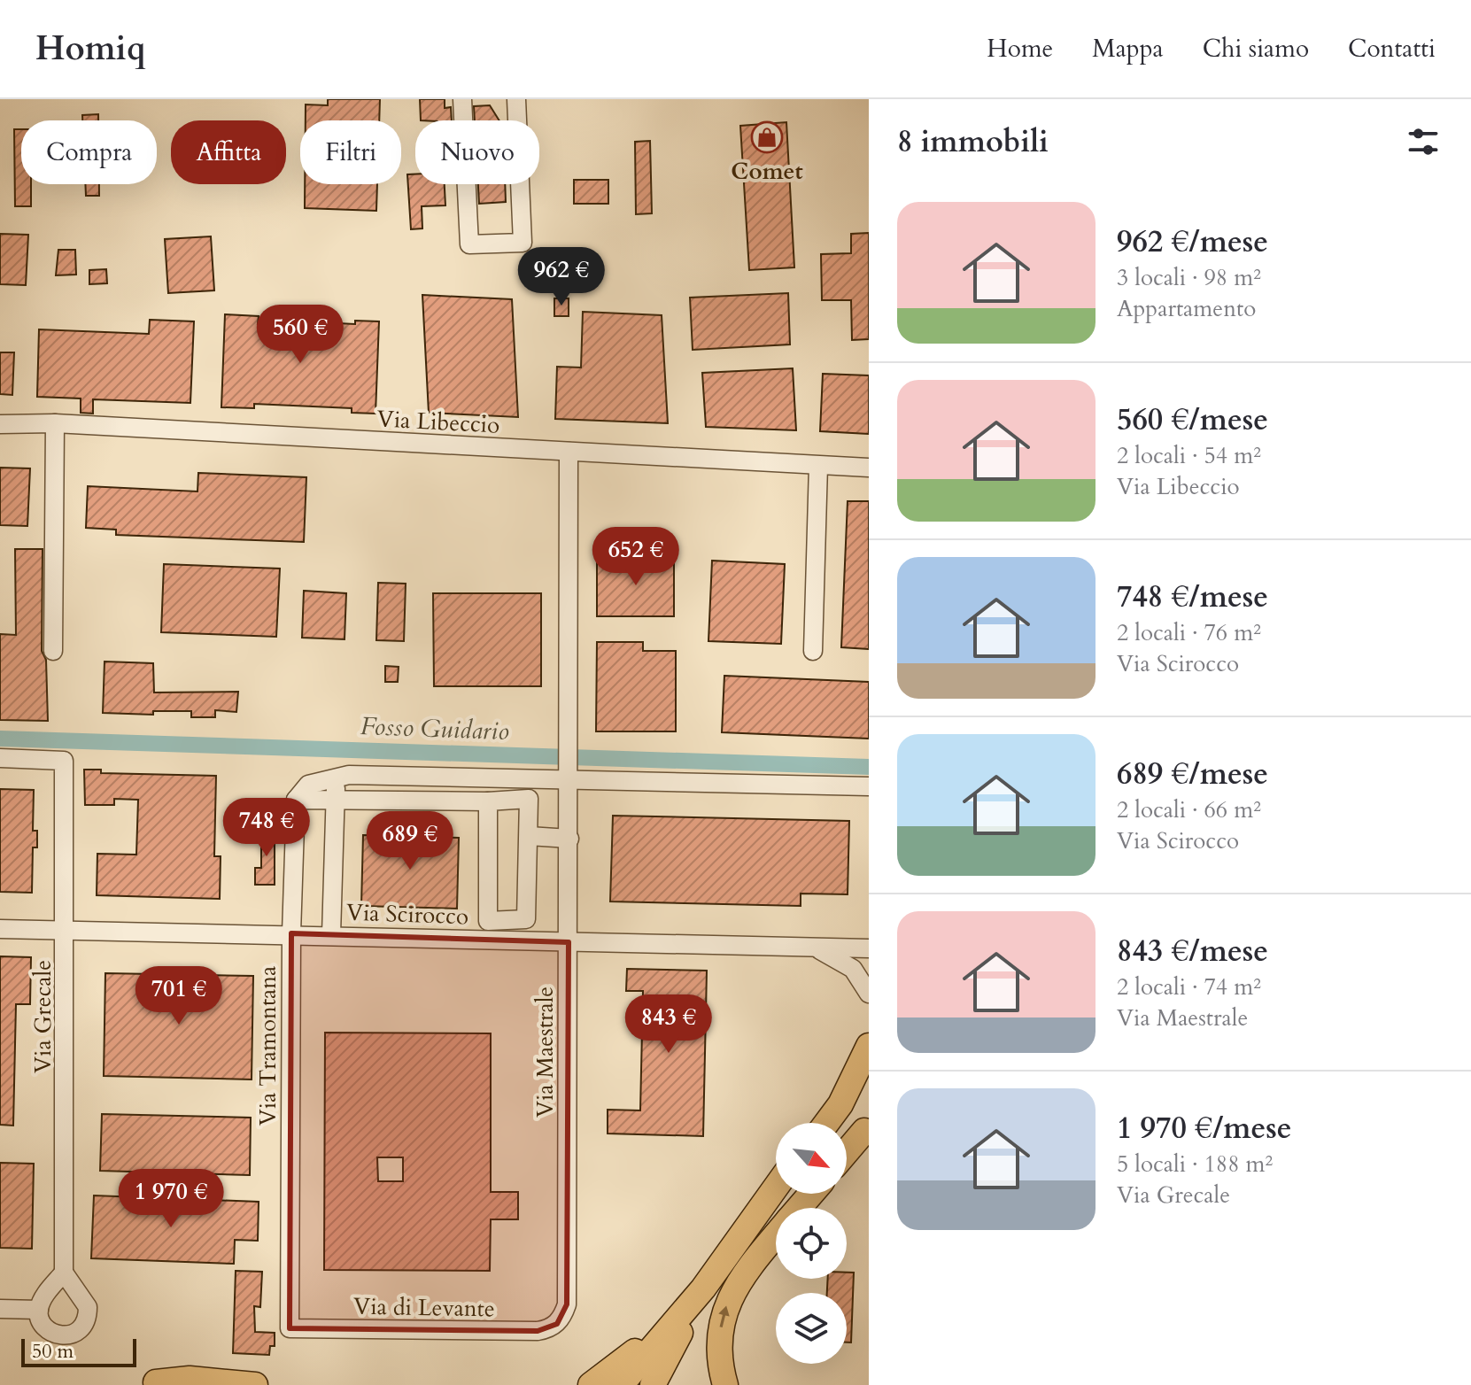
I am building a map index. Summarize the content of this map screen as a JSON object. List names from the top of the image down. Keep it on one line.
{"streets":{"street":["Via Libeccio","Via Scirocco","Via Grecale","Via Tramontana","Via Maestrale","Via di Levante"]},"crossings":[["Via Libeccio","Via Maestrale"],["Via Scirocco","Via Grecale"],["Via Scirocco","Via Tramontana"],["Via Scirocco","Via Maestrale"],["Via Tramontana","Via di Levante"],["Via Maestrale","Via di Levante"]],"water":["Fosso Guidario"],"places":{"shop":["Comet"]},"scale_bar":"50 m","north":"bottom right","page":{"header":"Homiq","nav":["Home","Mappa","Chi siamo","Contatti"],"heading":"8 immobili","chip":["Compra","Affitta","Filtri","Nuovo"],"list":[{"name":"962 €/mese","note":"3 locali · 98 m² · Appartamento"},{"name":"560 €/mese","note":"2 locali · 54 m² · Via Libeccio"},{"name":"748 €/mese","note":"2 locali · 76 m² · Via Scirocco"},{"name":"689 €/mese","note":"2 locali · 66 m² · Via Scirocco"},{"name":"843 €/mese","note":"2 locali · 74 m² · Via Maestrale"},{"name":"1 970 €/mese","note":"5 locali · 188 m² · Via Grecale"}],"price":["962 €","560 €","652 €","748 €","689 €","701 €","843 €","1 970 €"],"scale":"50 m"}}
